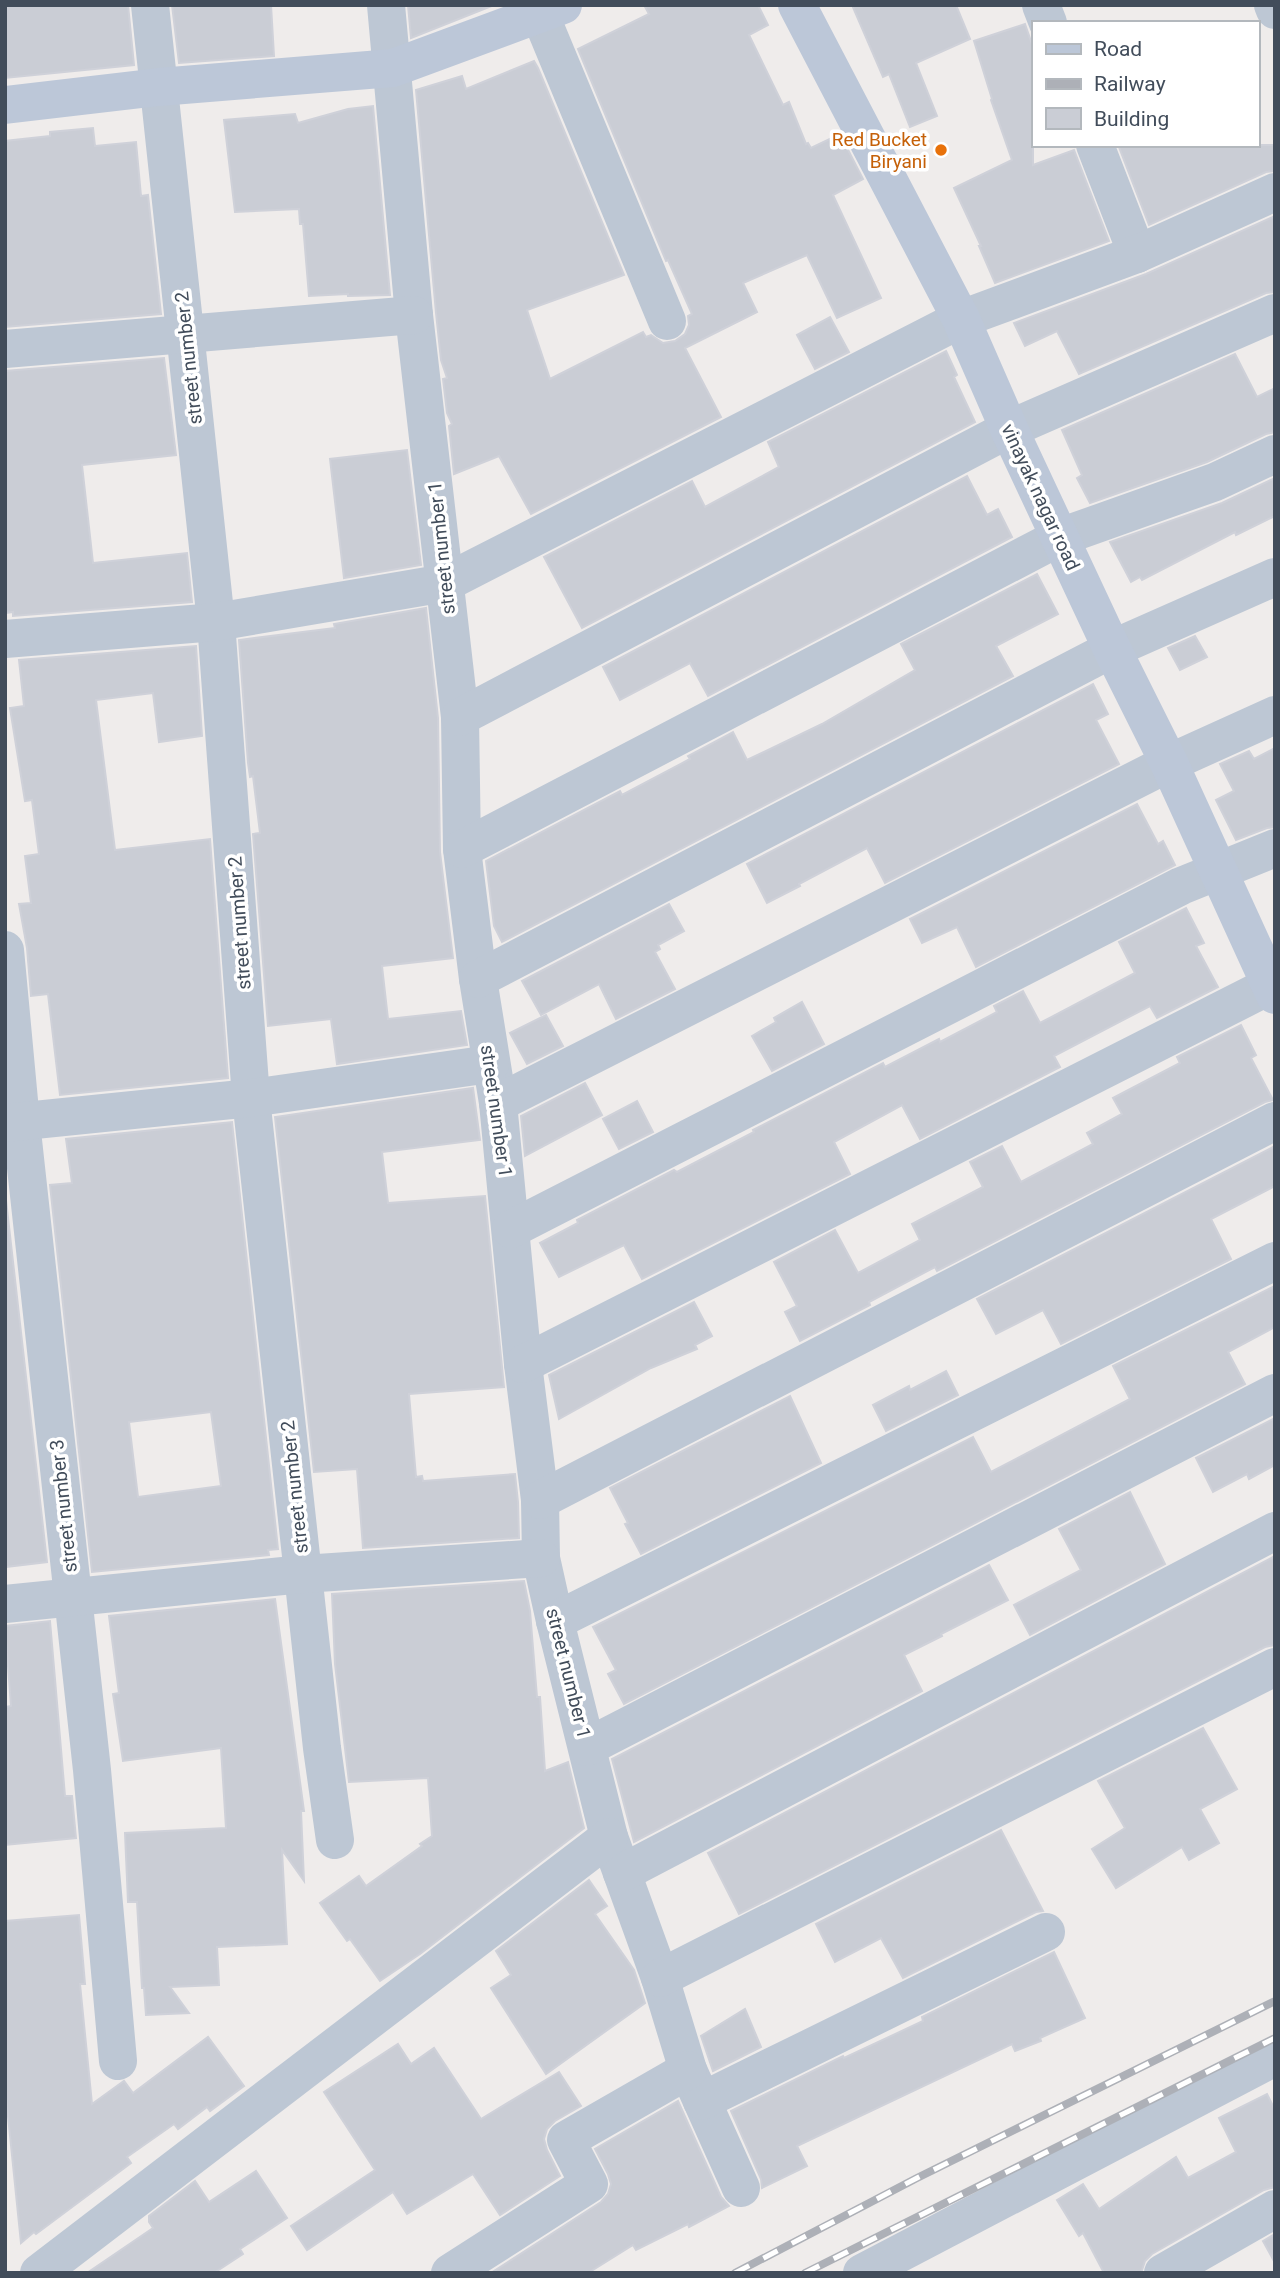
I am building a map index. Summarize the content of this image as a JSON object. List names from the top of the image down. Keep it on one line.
{"streets":{"street":["street number 2","vinayak nagar road","street number 1","street number 3"]},"places":["Red Bucket Biryani"],"legend":["Road","Railway","Building"]}
